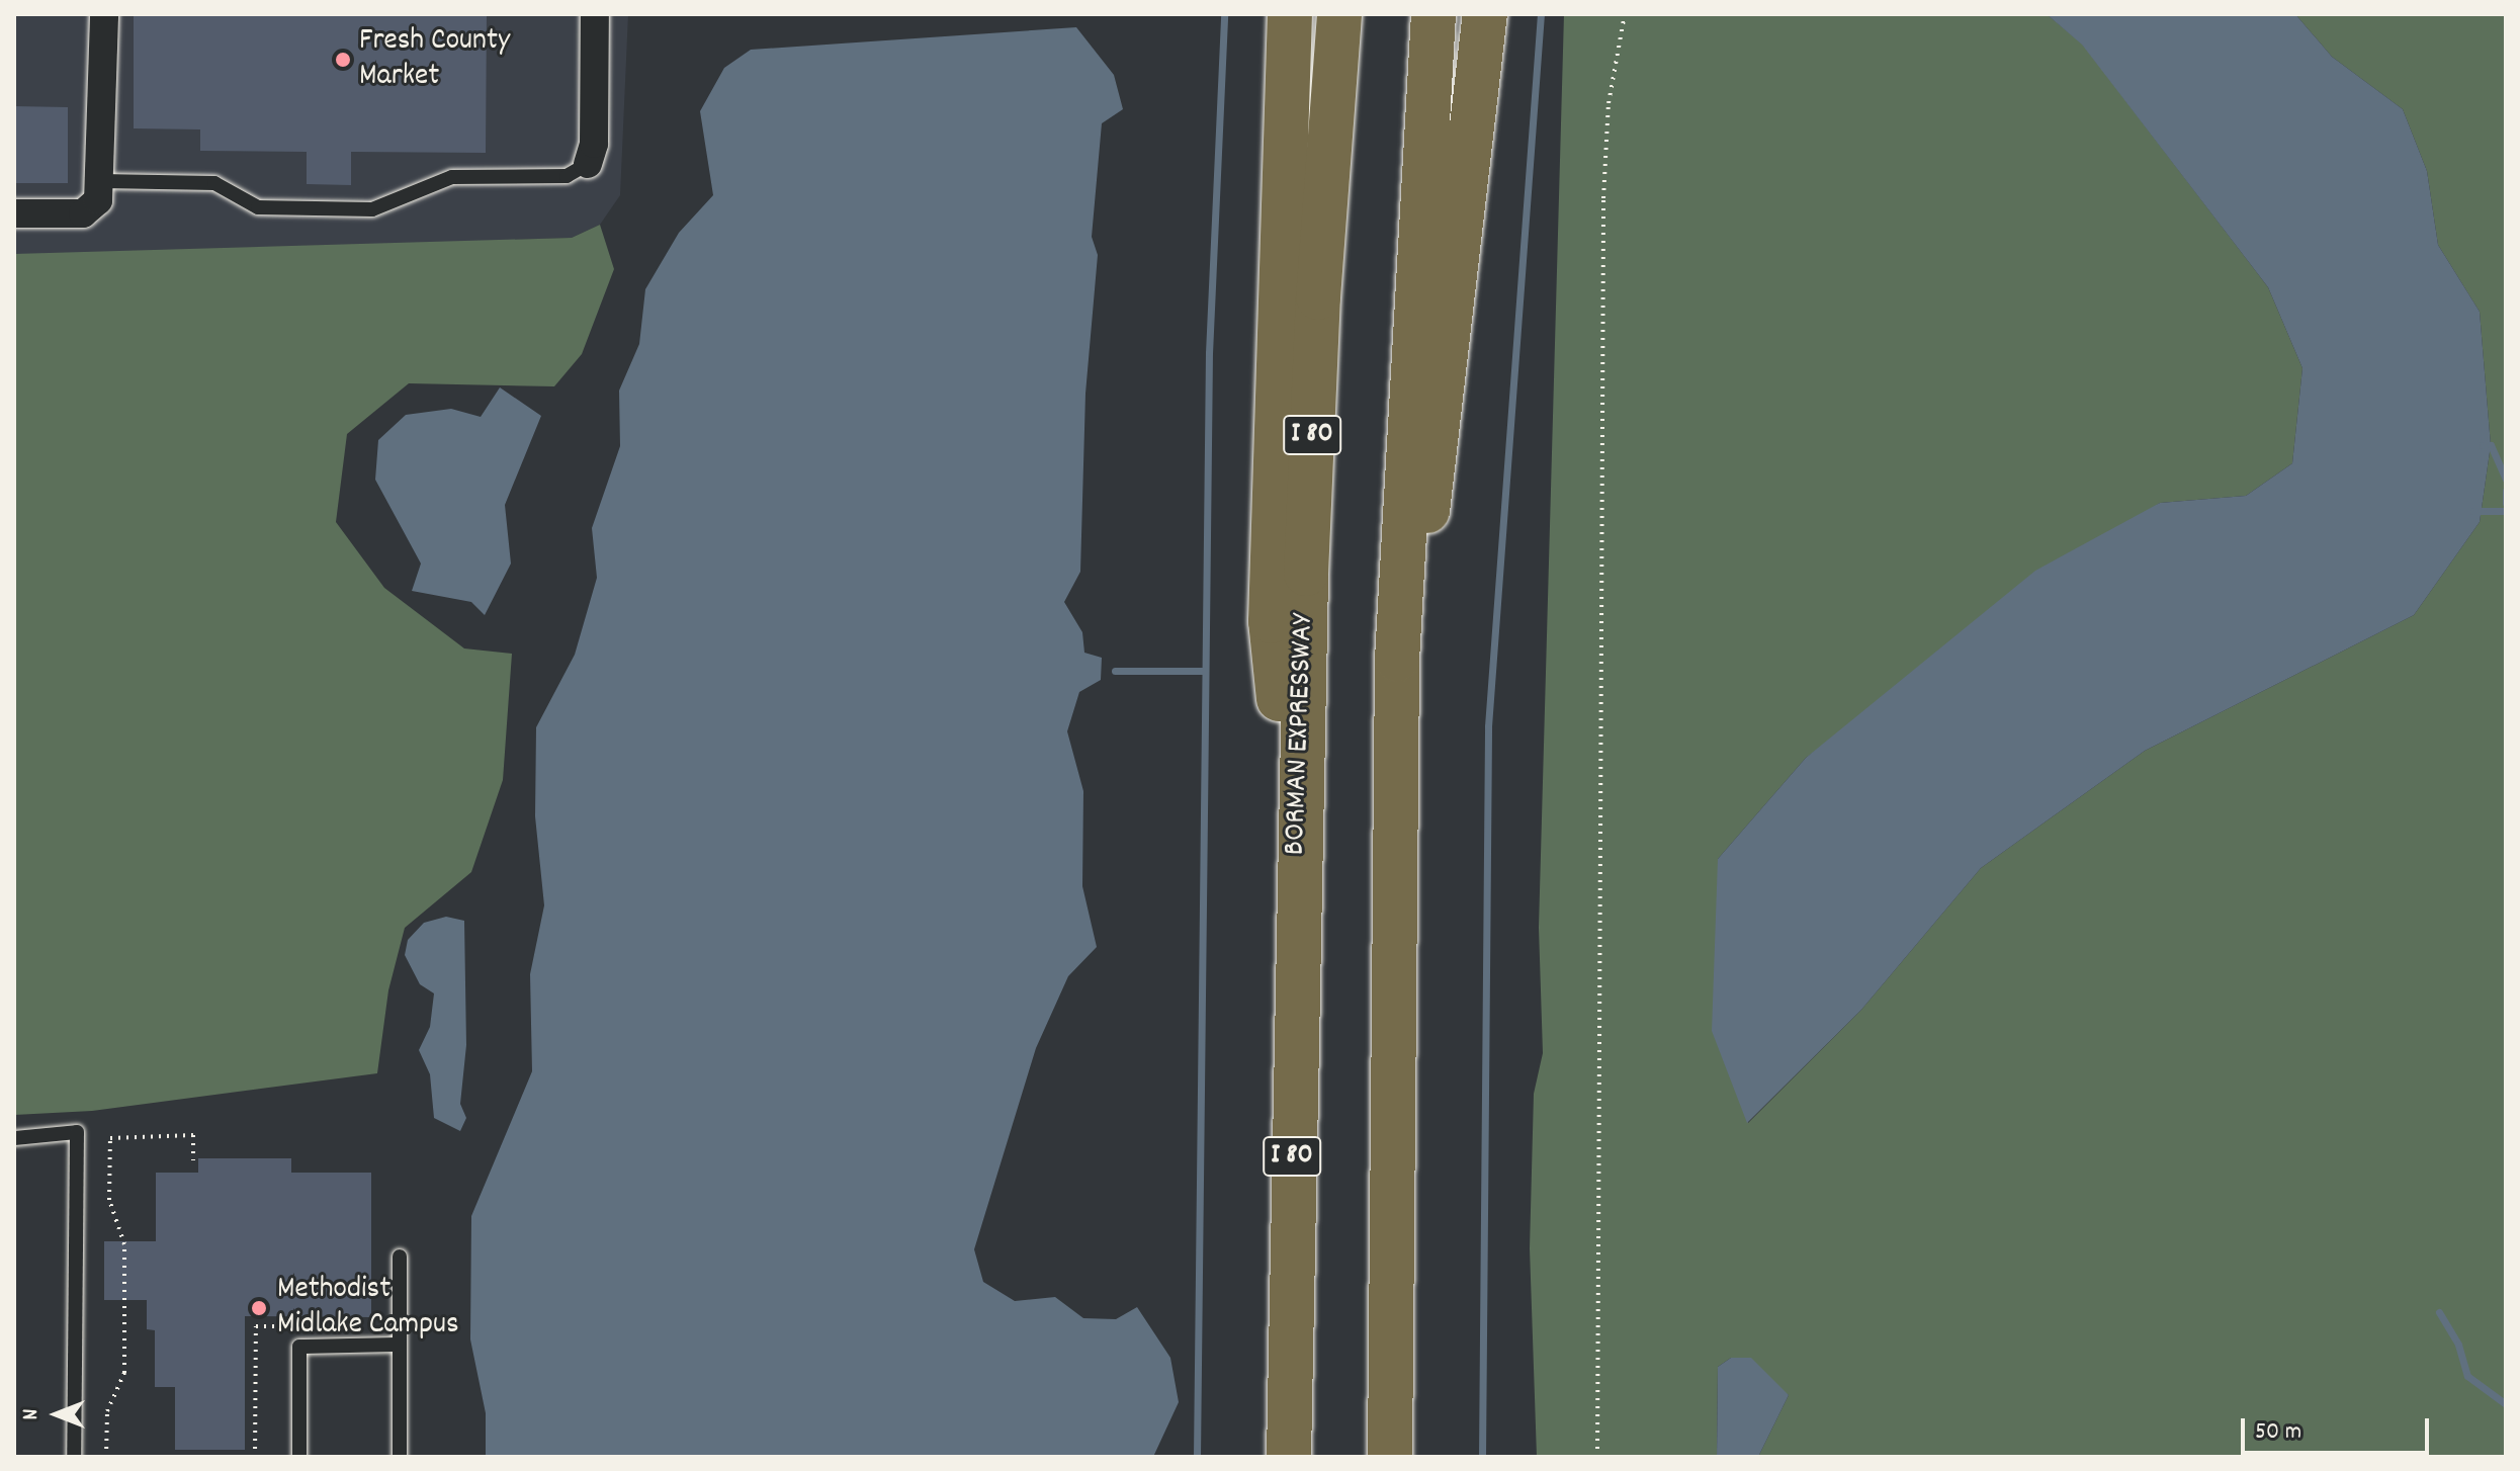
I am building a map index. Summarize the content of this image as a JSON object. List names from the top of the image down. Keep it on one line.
{"streets":{"highway":["I 80","BORMAN EXPRESSWAY"]},"places":["Fresh County Market","Methodist Midlake Campus"],"scale_bar":"50 m","north":"left"}
